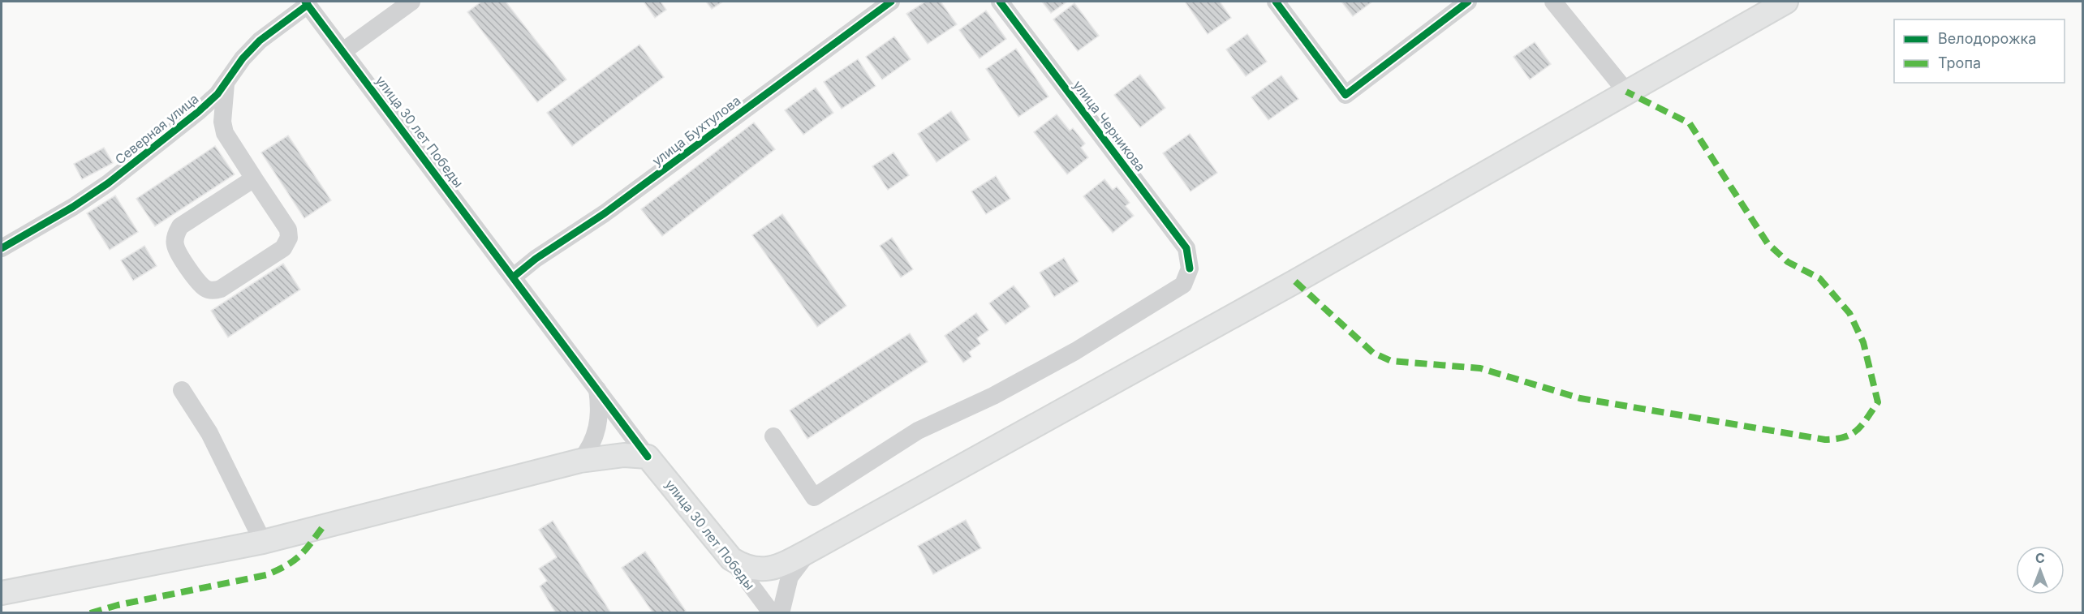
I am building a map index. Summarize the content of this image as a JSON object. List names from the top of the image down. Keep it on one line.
{"streets":{"main road":["улица 30 лет Победы"],"street":["улица Черникова","Северная улица","улица Бухтулова"]},"crossings":[["Северная улица","улица 30 лет Победы"],["улица Бухтулова","улица 30 лет Победы"]],"legend":["Велодорожка","Тропа"],"north":"top"}
